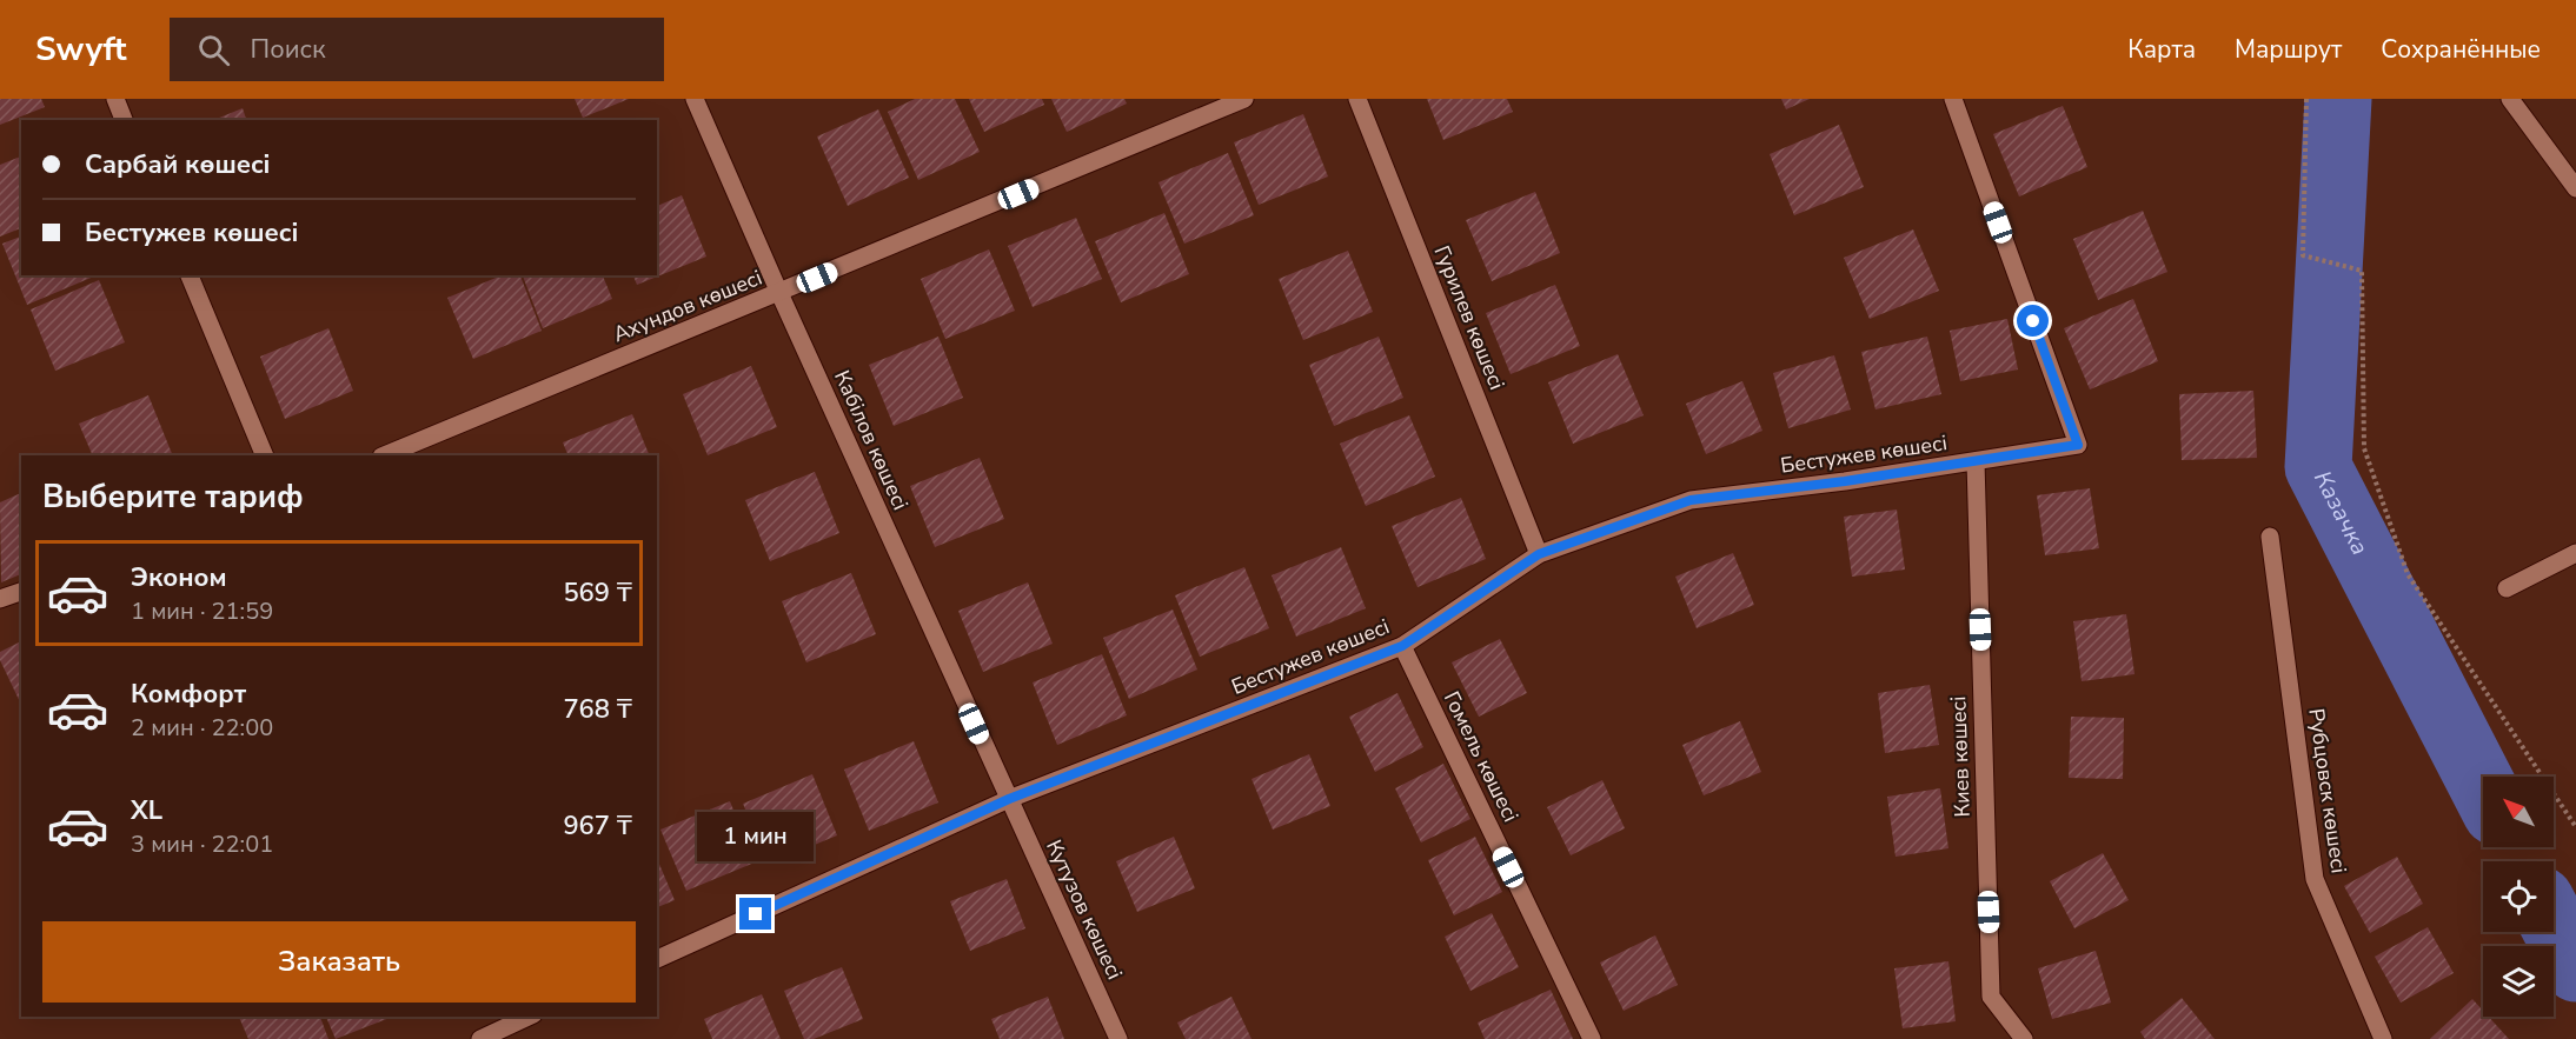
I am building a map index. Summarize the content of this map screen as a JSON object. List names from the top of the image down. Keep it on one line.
{"streets":{"street":["Ахундов көшесі","Гурилев көшесі","Кабілов көшесі","Бестужев көшесі","Гомель көшесі","Киев көшесі","Рубцовск көшесі","Кутузов көшесі"]},"crossings":[["Ахундов көшесі","Кабілов көшесі"],["Гурилев көшесі","Бестужев көшесі"],["Кабілов көшесі","Бестужев көшесі"],["Кабілов көшесі","Кутузов көшесі"],["Бестужев көшесі","Гомель көшесі"],["Бестужев көшесі","Киев көшесі"],["Бестужев көшесі","Кутузов көшесі"]],"water":["Казачка"],"north":"top left","page":{"header":"Swyft","search":"Поиск","nav":["Карта","Маршрут","Сохранённые"],"banner":["Сарбай көшесі","Бестужев көшесі"],"heading":"Выберите тариф","list":[{"name":"Эконом","note":"1 мин · 21:59","value":"569 ₸"},{"name":"Комфорт","note":"2 мин · 22:00","value":"768 ₸"},{"name":"XL","note":"3 мин · 22:01","value":"967 ₸"}],"bubble":"1 мин","buttons":"Заказать"}}
